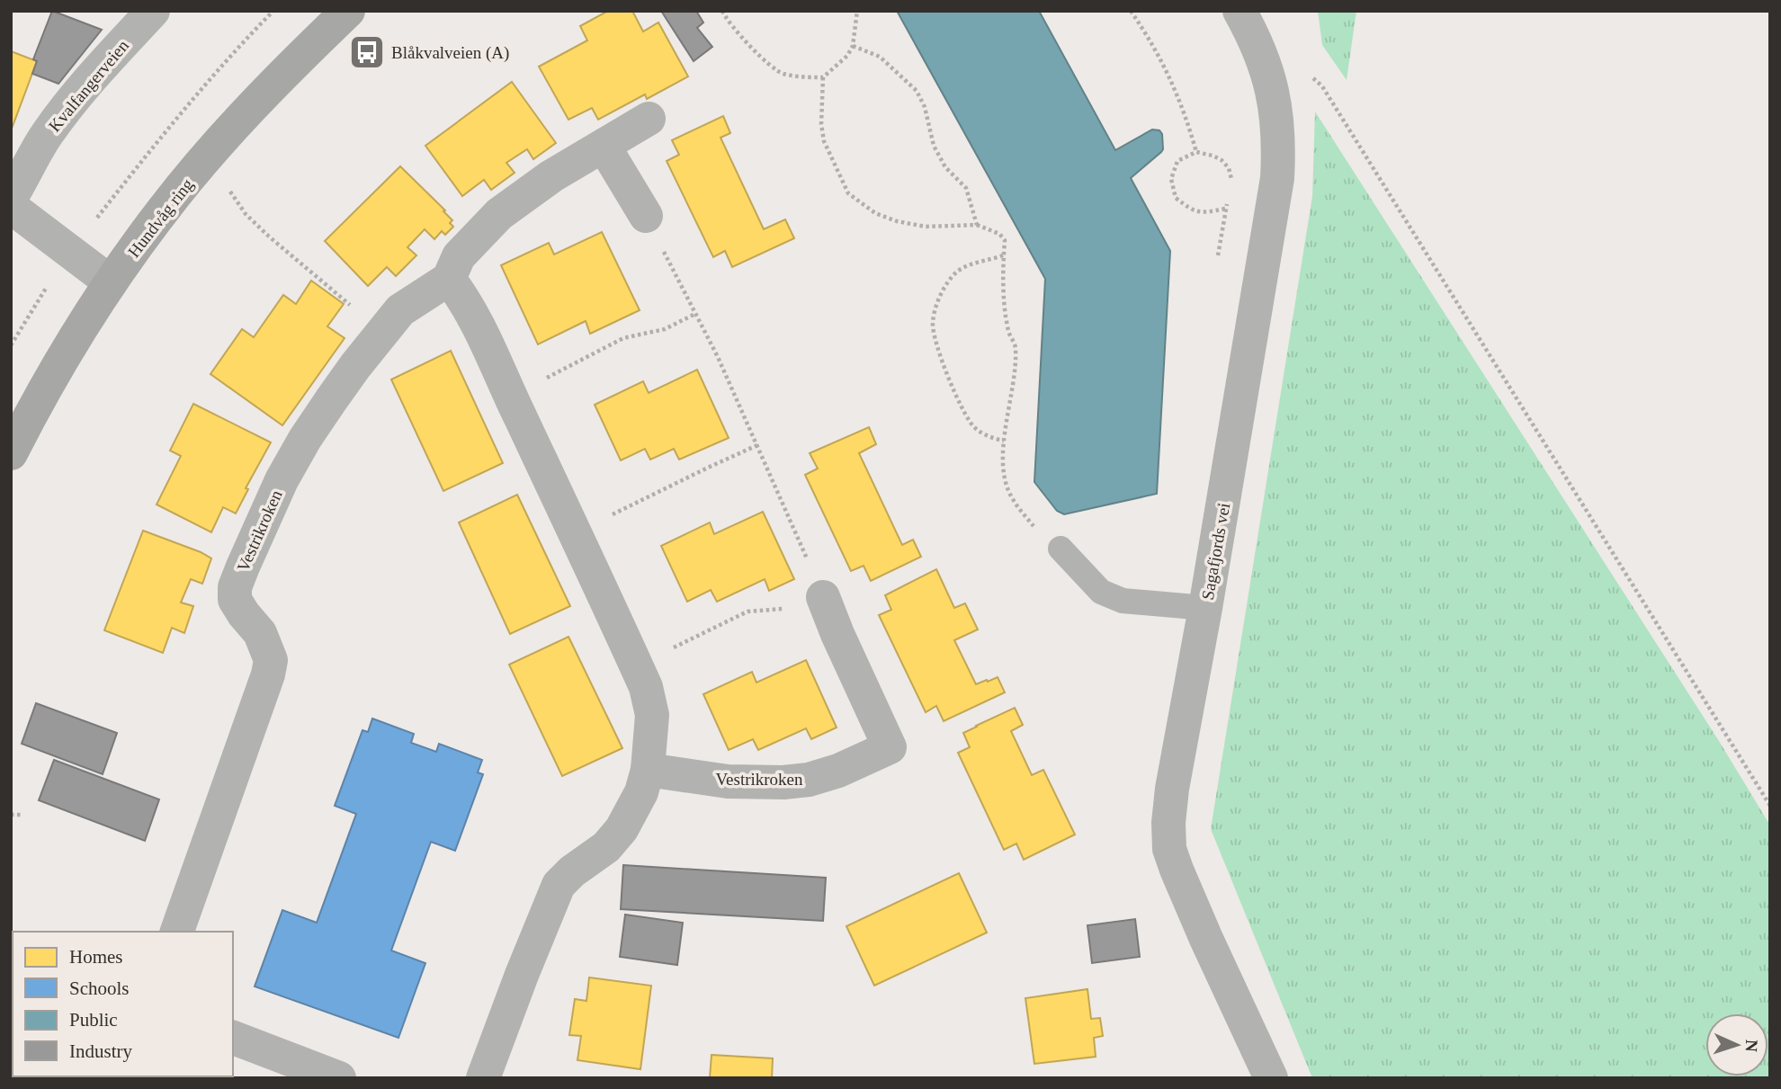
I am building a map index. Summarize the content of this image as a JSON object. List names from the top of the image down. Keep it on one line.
{"streets":{"main road":["Hundvåg ring"],"street":["Kvalfangerveien","Vestrikroken","Sagafjords vei"]},"places":{"bus stop":["Blåkvalveien (A)"]},"legend":["Homes","Schools","Public","Industry"],"north":"right"}
